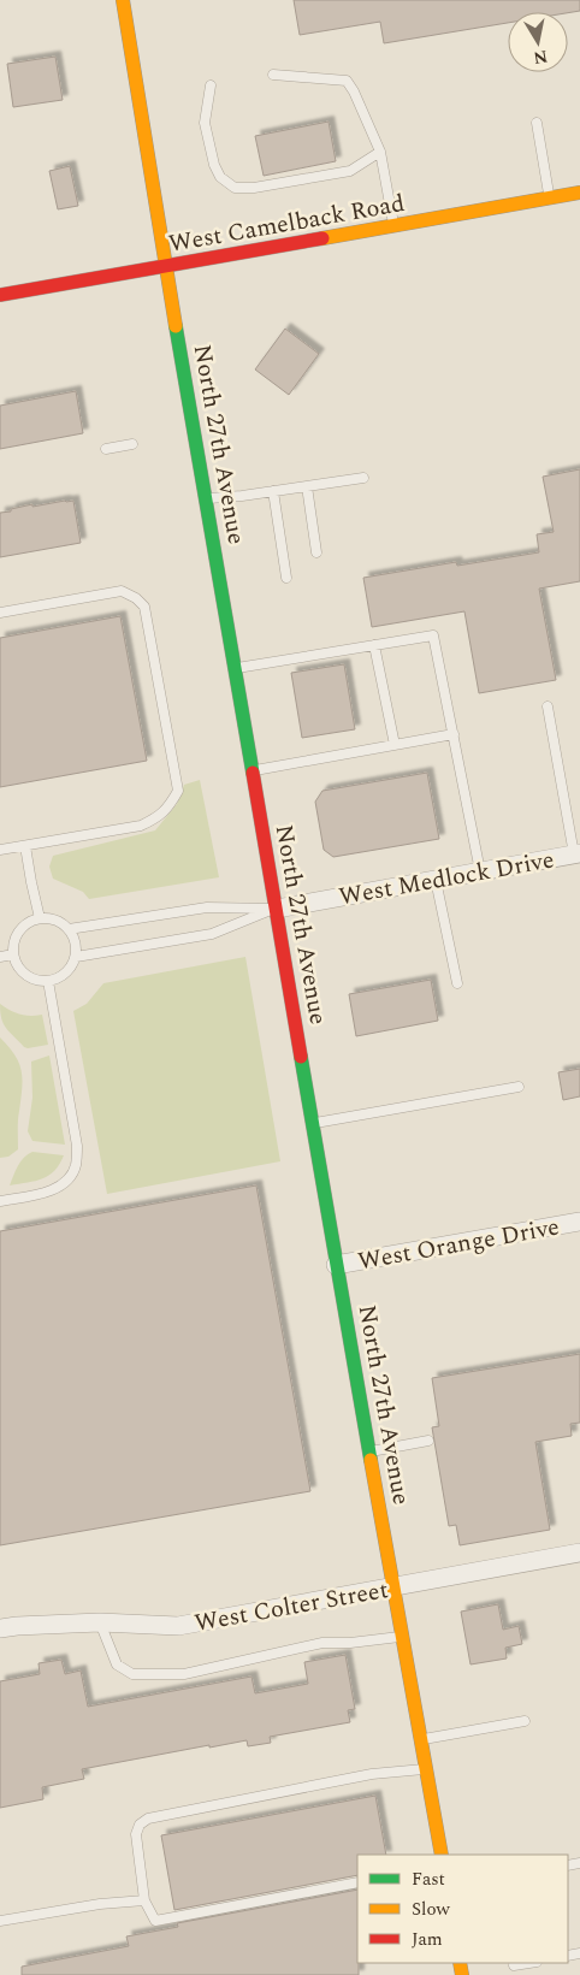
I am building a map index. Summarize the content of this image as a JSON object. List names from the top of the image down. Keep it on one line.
{"streets":{"main road":["West Camelback Road","North 27th Avenue"],"street":["West Medlock Drive","West Orange Drive","West Colter Street"]},"crossings":[["West Camelback Road","North 27th Avenue"],["North 27th Avenue","West Medlock Drive"],["North 27th Avenue","West Orange Drive"],["North 27th Avenue","West Colter Street"]],"legend":["Fast","Slow","Jam"],"north":"bottom"}
